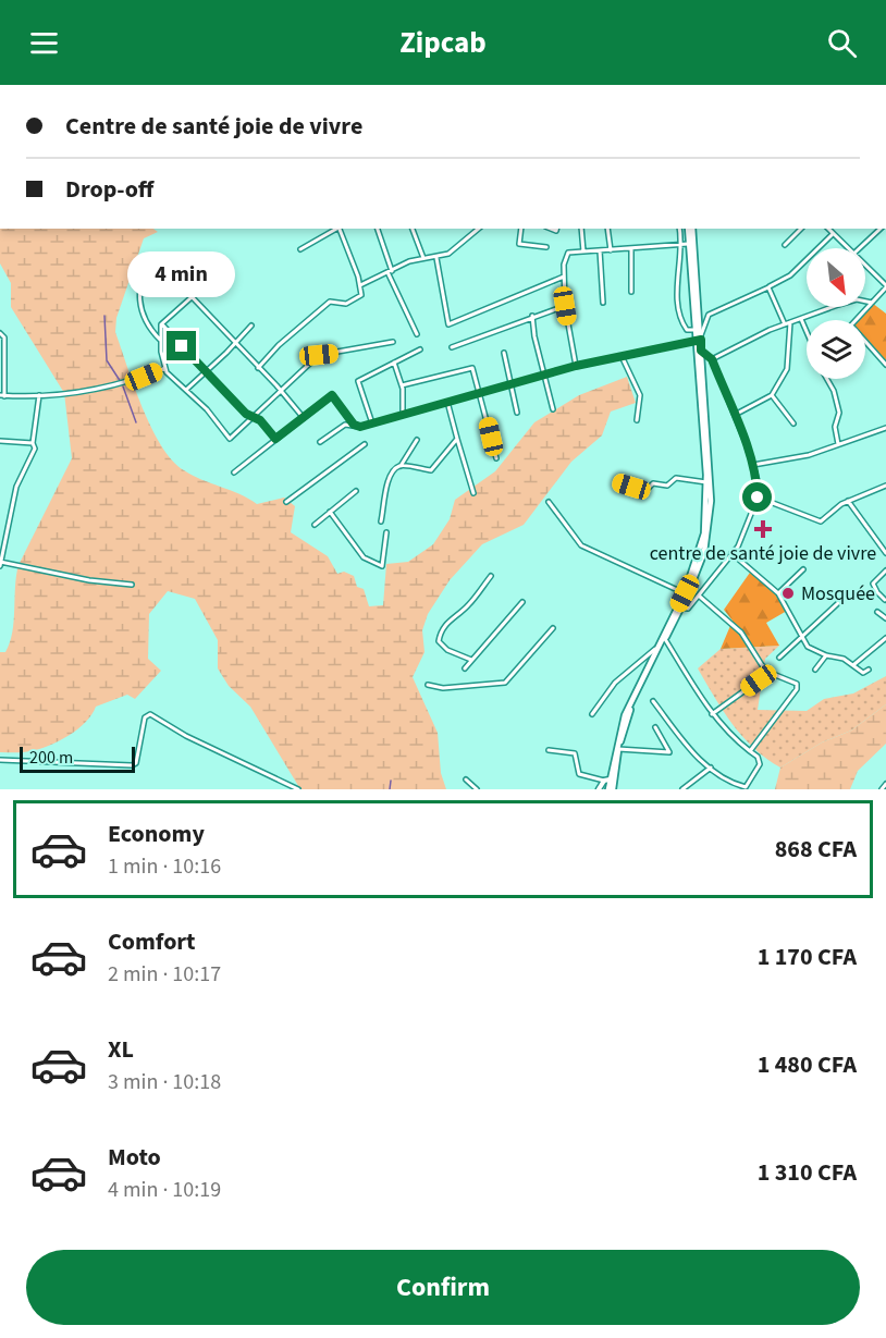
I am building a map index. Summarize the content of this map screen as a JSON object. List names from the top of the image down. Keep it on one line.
{"places":{"health":["centre de santé joie de vivre"],"other":["Mosquée"]},"scale_bar":"200 m","north":"bottom right","page":{"header":"Zipcab","banner":["Centre de santé joie de vivre","Drop-off"],"bubble":"4 min","scale":"200 m","list":[{"name":"Economy","note":"1 min · 10:16","value":"868 CFA"},{"name":"Comfort","note":"2 min · 10:17","value":"1 170 CFA"},{"name":"XL","note":"3 min · 10:18","value":"1 480 CFA"},{"name":"Moto","note":"4 min · 10:19","value":"1 310 CFA"}],"buttons":"Confirm"}}
